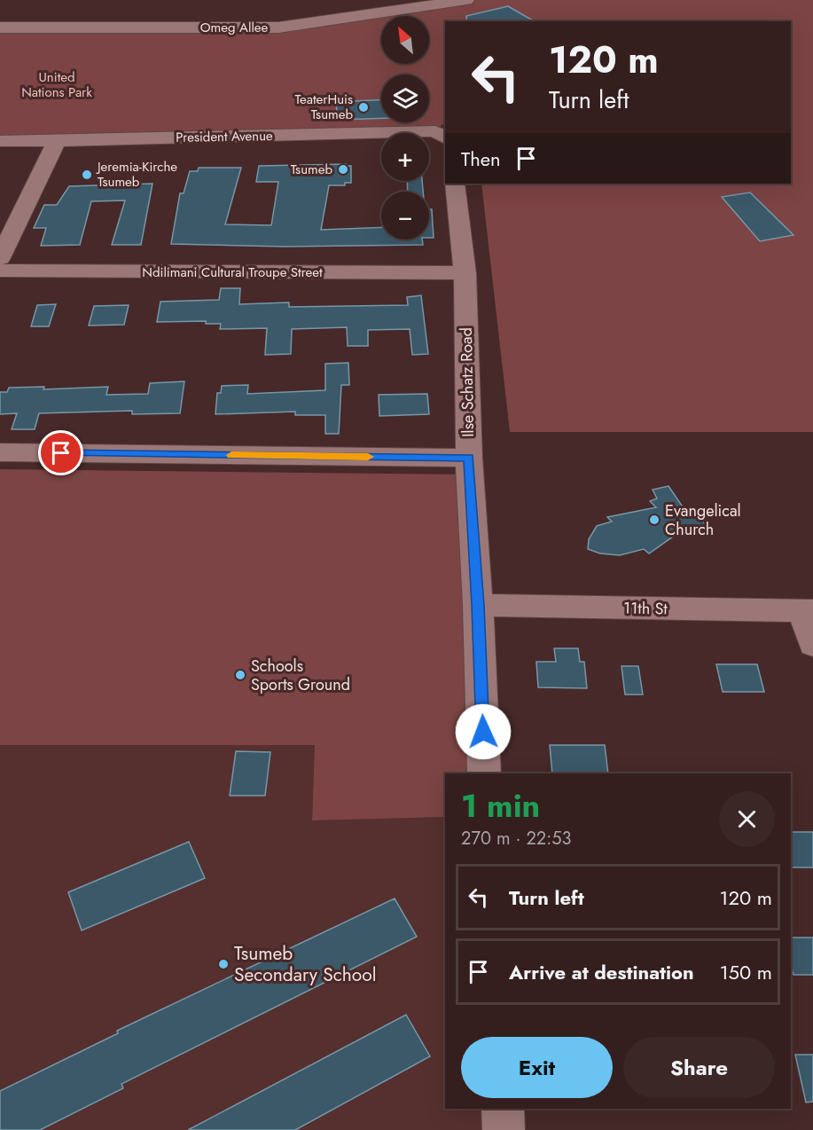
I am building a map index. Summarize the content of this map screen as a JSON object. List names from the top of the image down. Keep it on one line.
{"streets":{"street":["Omeg Allee","President Avenue","Ndilimani Cultural Troupe Street","Ilse Schatz Road","11th St"]},"crossings":[["Ndilimani Cultural Troupe Street","Ilse Schatz Road"],["Ilse Schatz Road","11th St"]],"parks":["United Nations Park"],"places":["TeaterHuis Tsumeb","Tsumeb","Jeremia-Kirche Tsumeb","Evangelical Church","Schools Sports Ground","Tsumeb Secondary School"],"north":"top left","page":{"map_buttons":["+","−"],"turn":["120 m","Turn left"],"then":"Then","heading":["1 min","270 m · 22:53"],"list":[{"name":"Turn left","value":"120 m"},{"name":"Arrive at destination","value":"150 m"}],"buttons":["Exit","Share"]}}
